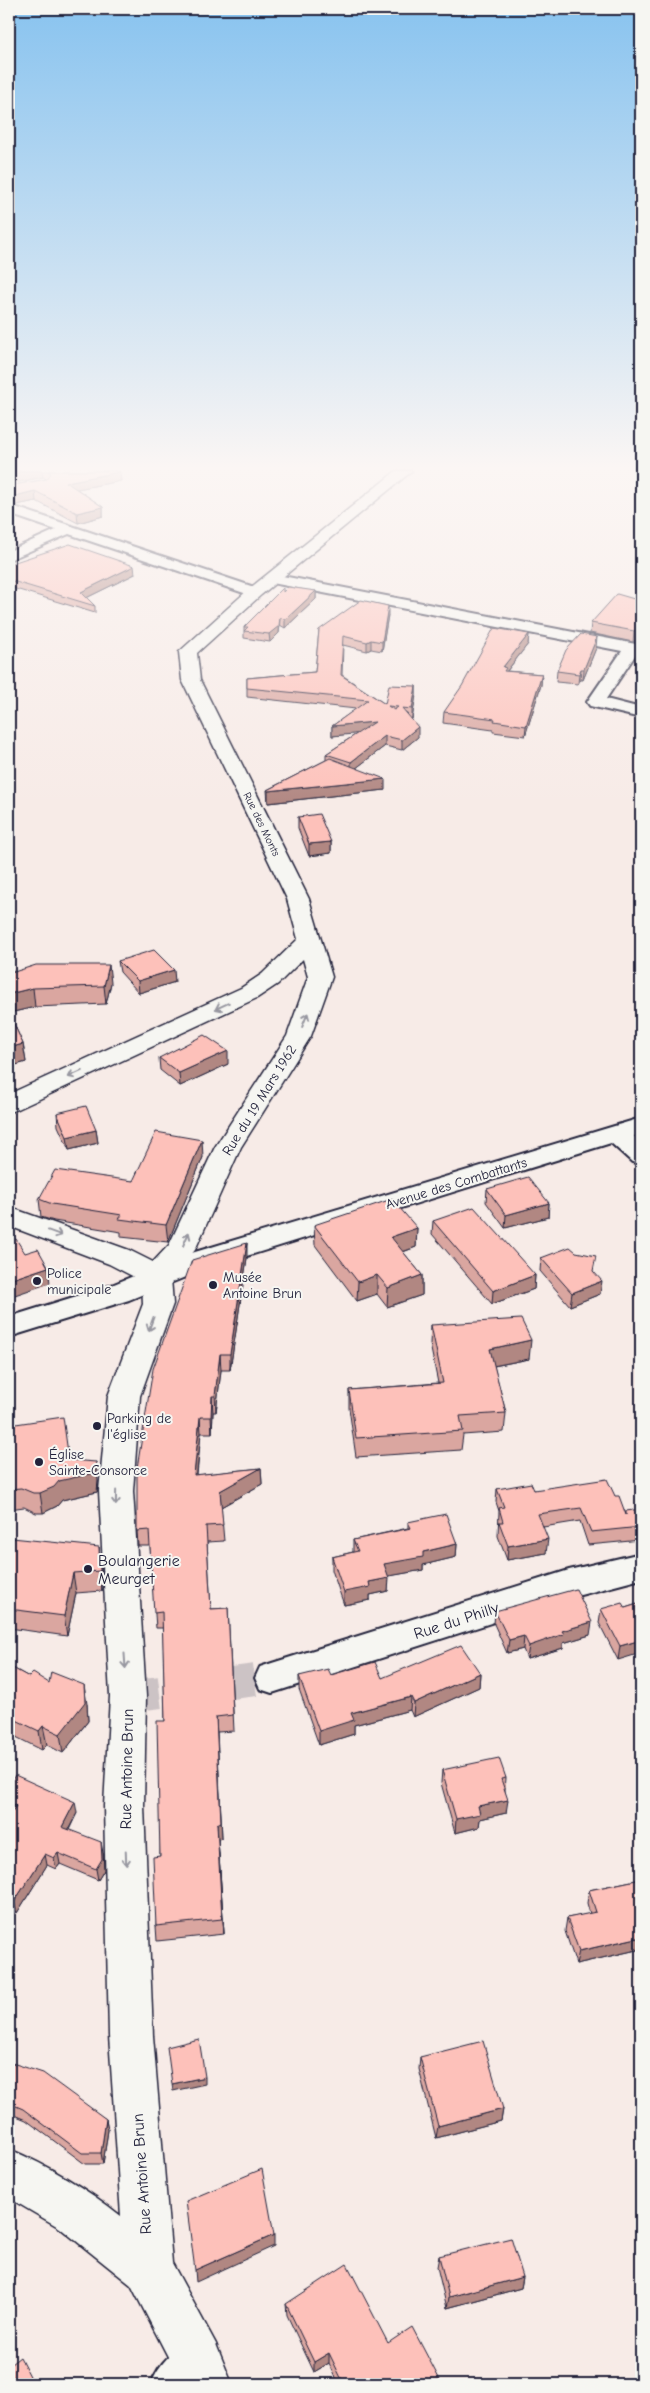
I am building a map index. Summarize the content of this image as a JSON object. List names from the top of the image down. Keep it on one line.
{"streets":{"street":["Rue des Monts","Rue du 19 Mars 1962","Avenue des Combattants","Rue du Philly","Rue Antoine Brun"]},"crossings":[["Rue des Monts","Rue du 19 Mars 1962"],["Rue du 19 Mars 1962","Avenue des Combattants"],["Rue du 19 Mars 1962","Rue Antoine Brun"],["Avenue des Combattants","Rue Antoine Brun"]],"one_way":["Rue du 19 Mars 1962","Rue Antoine Brun"],"places":["Police municipale","Musée Antoine Brun","Parking de l'église","Église Sainte-Consorce","Boulangerie Meurget"]}
